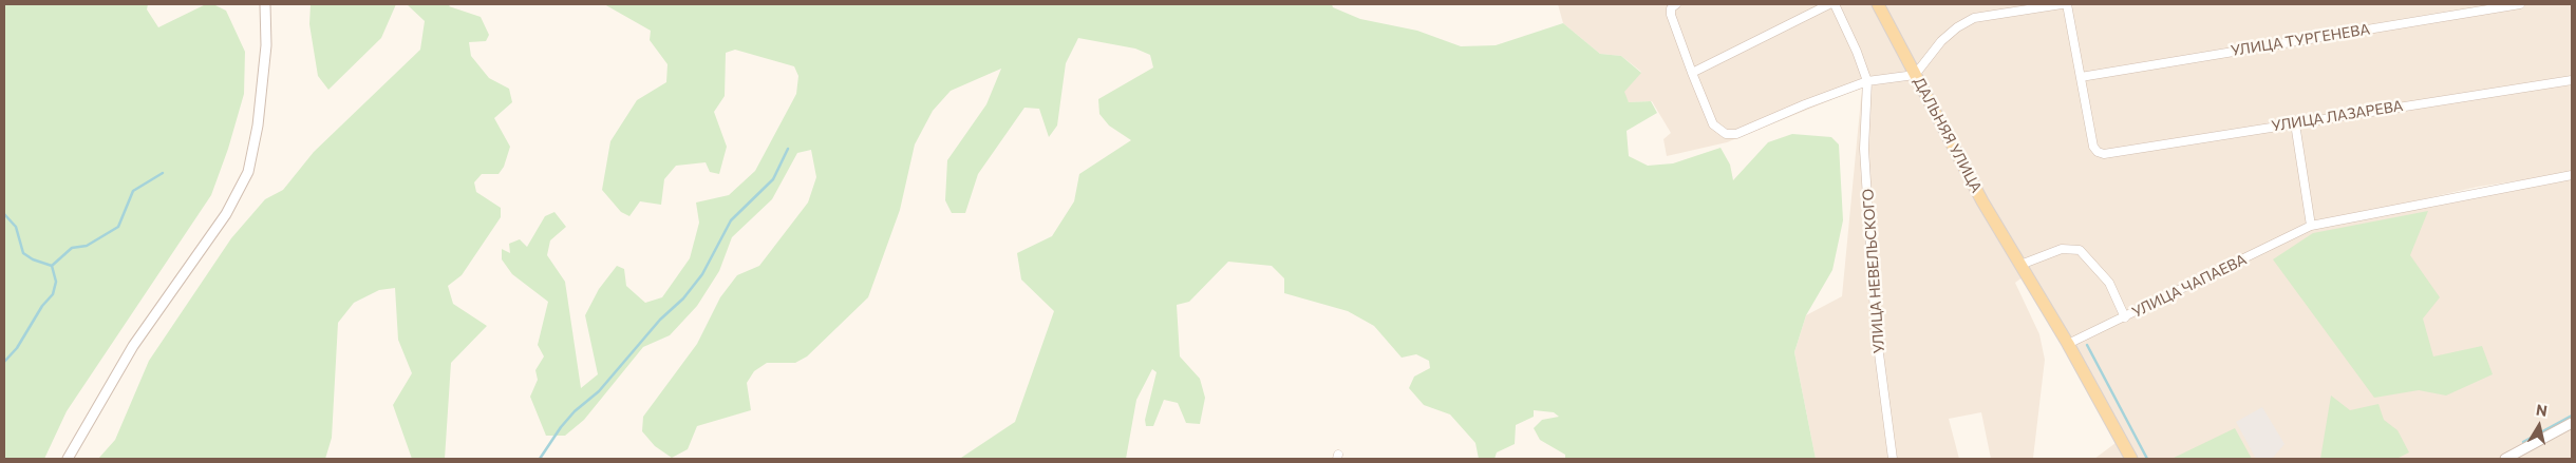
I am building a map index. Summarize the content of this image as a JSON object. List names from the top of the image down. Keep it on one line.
{"streets":{"main road":["ДАЛЬНЯЯ УЛИЦА"],"street":["УЛИЦА ТУРГЕНЕВА","УЛИЦА ЛАЗАРЕВА","УЛИЦА НЕВЕЛЬСКОГО","УЛИЦА ЧАПАЕВА"]},"crossings":[["УЛИЦА ТУРГЕНЕВА","УЛИЦА ЛАЗАРЕВА"],["ДАЛЬНЯЯ УЛИЦА","УЛИЦА ЧАПАЕВА"]],"north":"top"}
